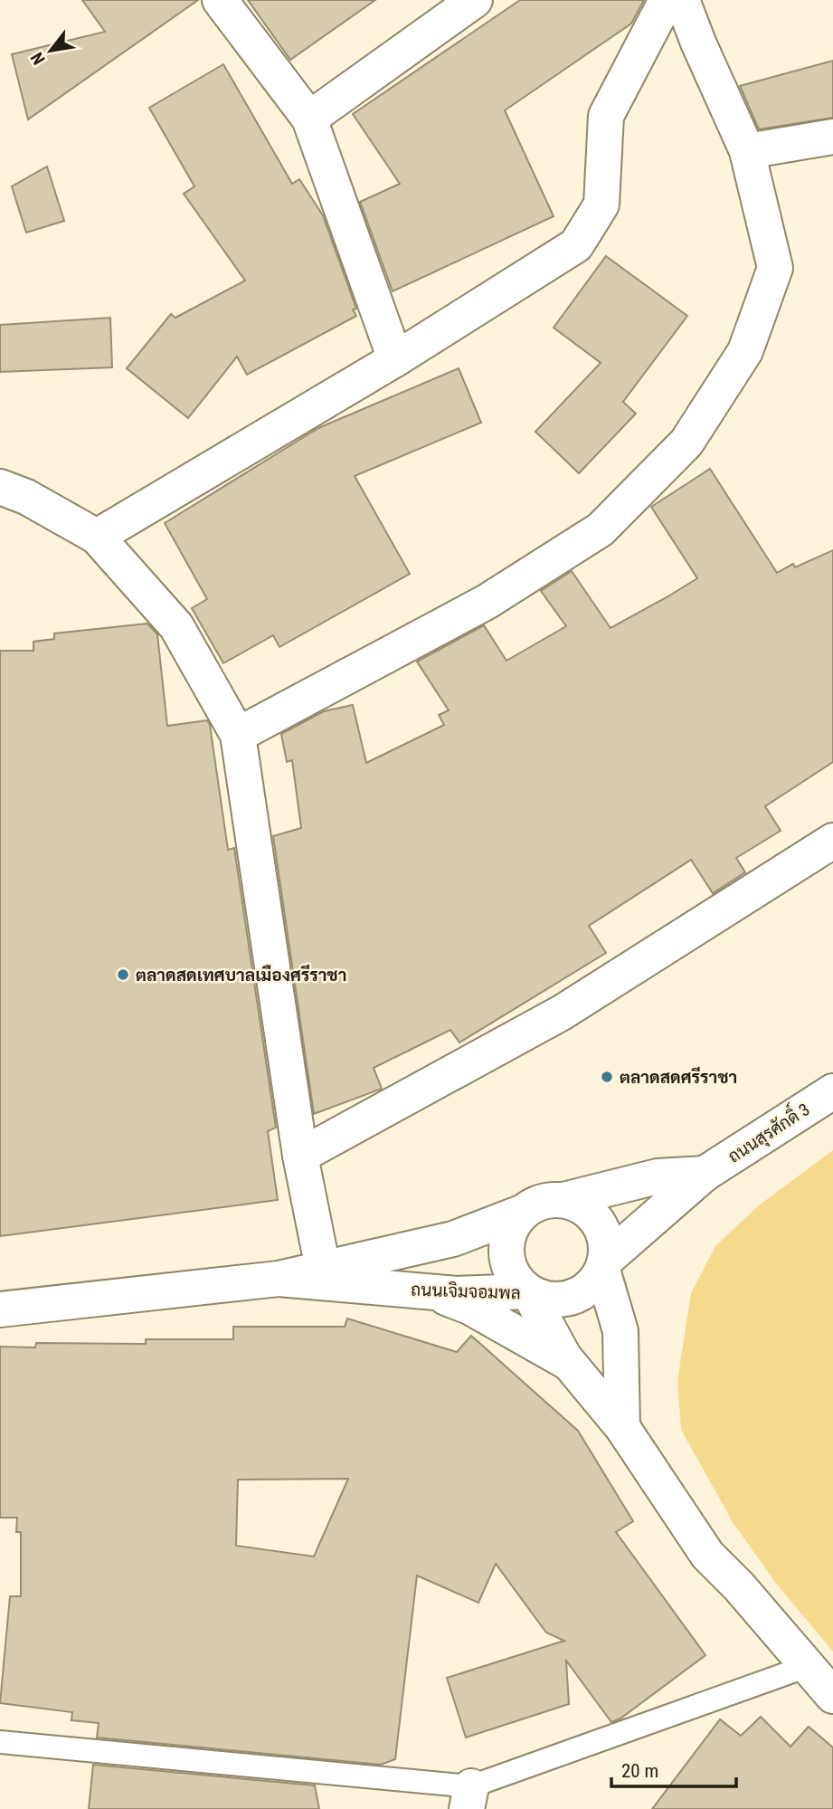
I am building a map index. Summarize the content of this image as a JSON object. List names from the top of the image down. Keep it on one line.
{"streets":{"street":["ถนนสุรศักดิ์ 3","ถนนเจิมจอมพล"]},"crossings":[["ถนนสุรศักดิ์ 3","ถนนเจิมจอมพล"]],"places":["ตลาดสดเทศบาลเมืองศรีราชา","ตลาดสดศรีราชา"],"scale_bar":"20 m","north":"bottom left"}
